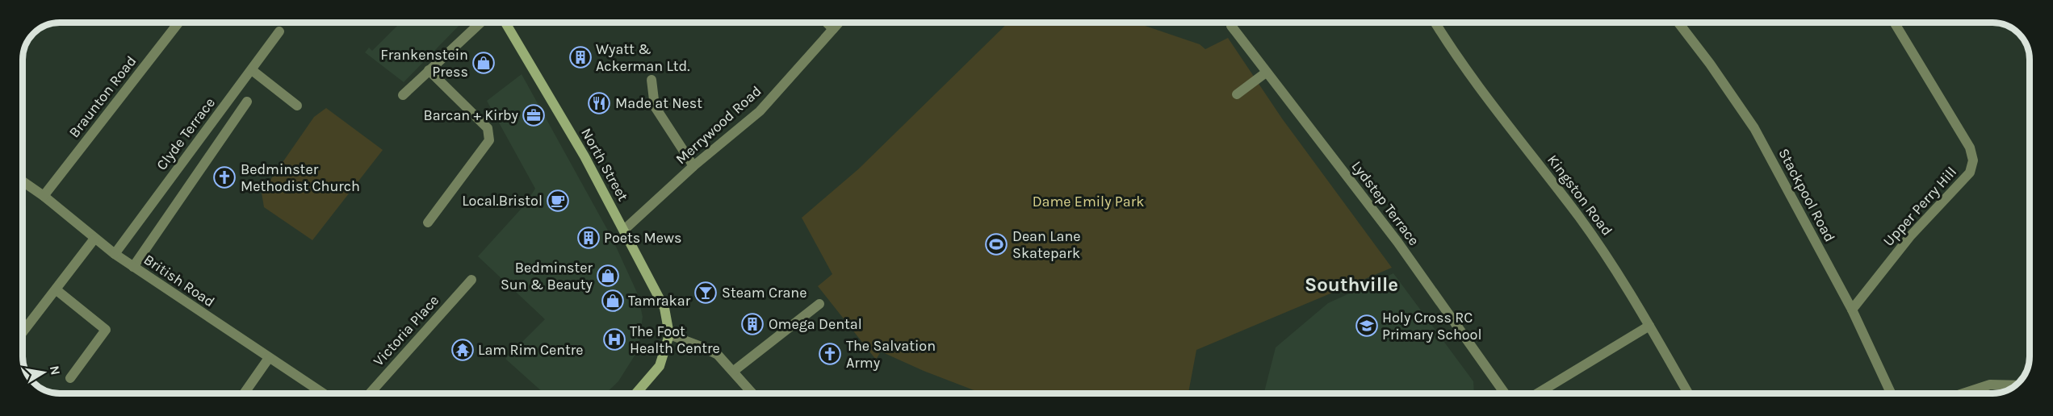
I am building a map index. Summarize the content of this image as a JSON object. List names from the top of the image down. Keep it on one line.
{"streets":{"main road":["North Street"],"street":["Braunton Road","Merrywood Road","Clyde Terrace","Kingston Road","Stackpool Road","Lydstep Terrace","Upper Perry Hill","British Road","Victoria Place"]},"crossings":[["Braunton Road","British Road"],["Merrywood Road","North Street"],["Clyde Terrace","British Road"],["Stackpool Road","Upper Perry Hill"]],"districts":["Southville"],"parks":["Dame Emily Park"],"places":{"building":["Wyatt & Ackerman Ltd.","Poets Mews","Omega Dental"],"shop":["Frankenstein Press","Bedminster Sun & Beauty","Tamrakar"],"restaurant":["Made at Nest"],"office":["Barcan + Kirby"],"church":["Bedminster Methodist Church","The Salvation Army"],"cafe":["Local.Bristol"],"sports":["Dean Lane Skatepark"],"bar":["Steam Crane"],"school or university":["Holy Cross RC Primary School"],"hospital":["The Foot Health Centre"],"temple":["Lam Rim Centre"]},"north":"right"}
